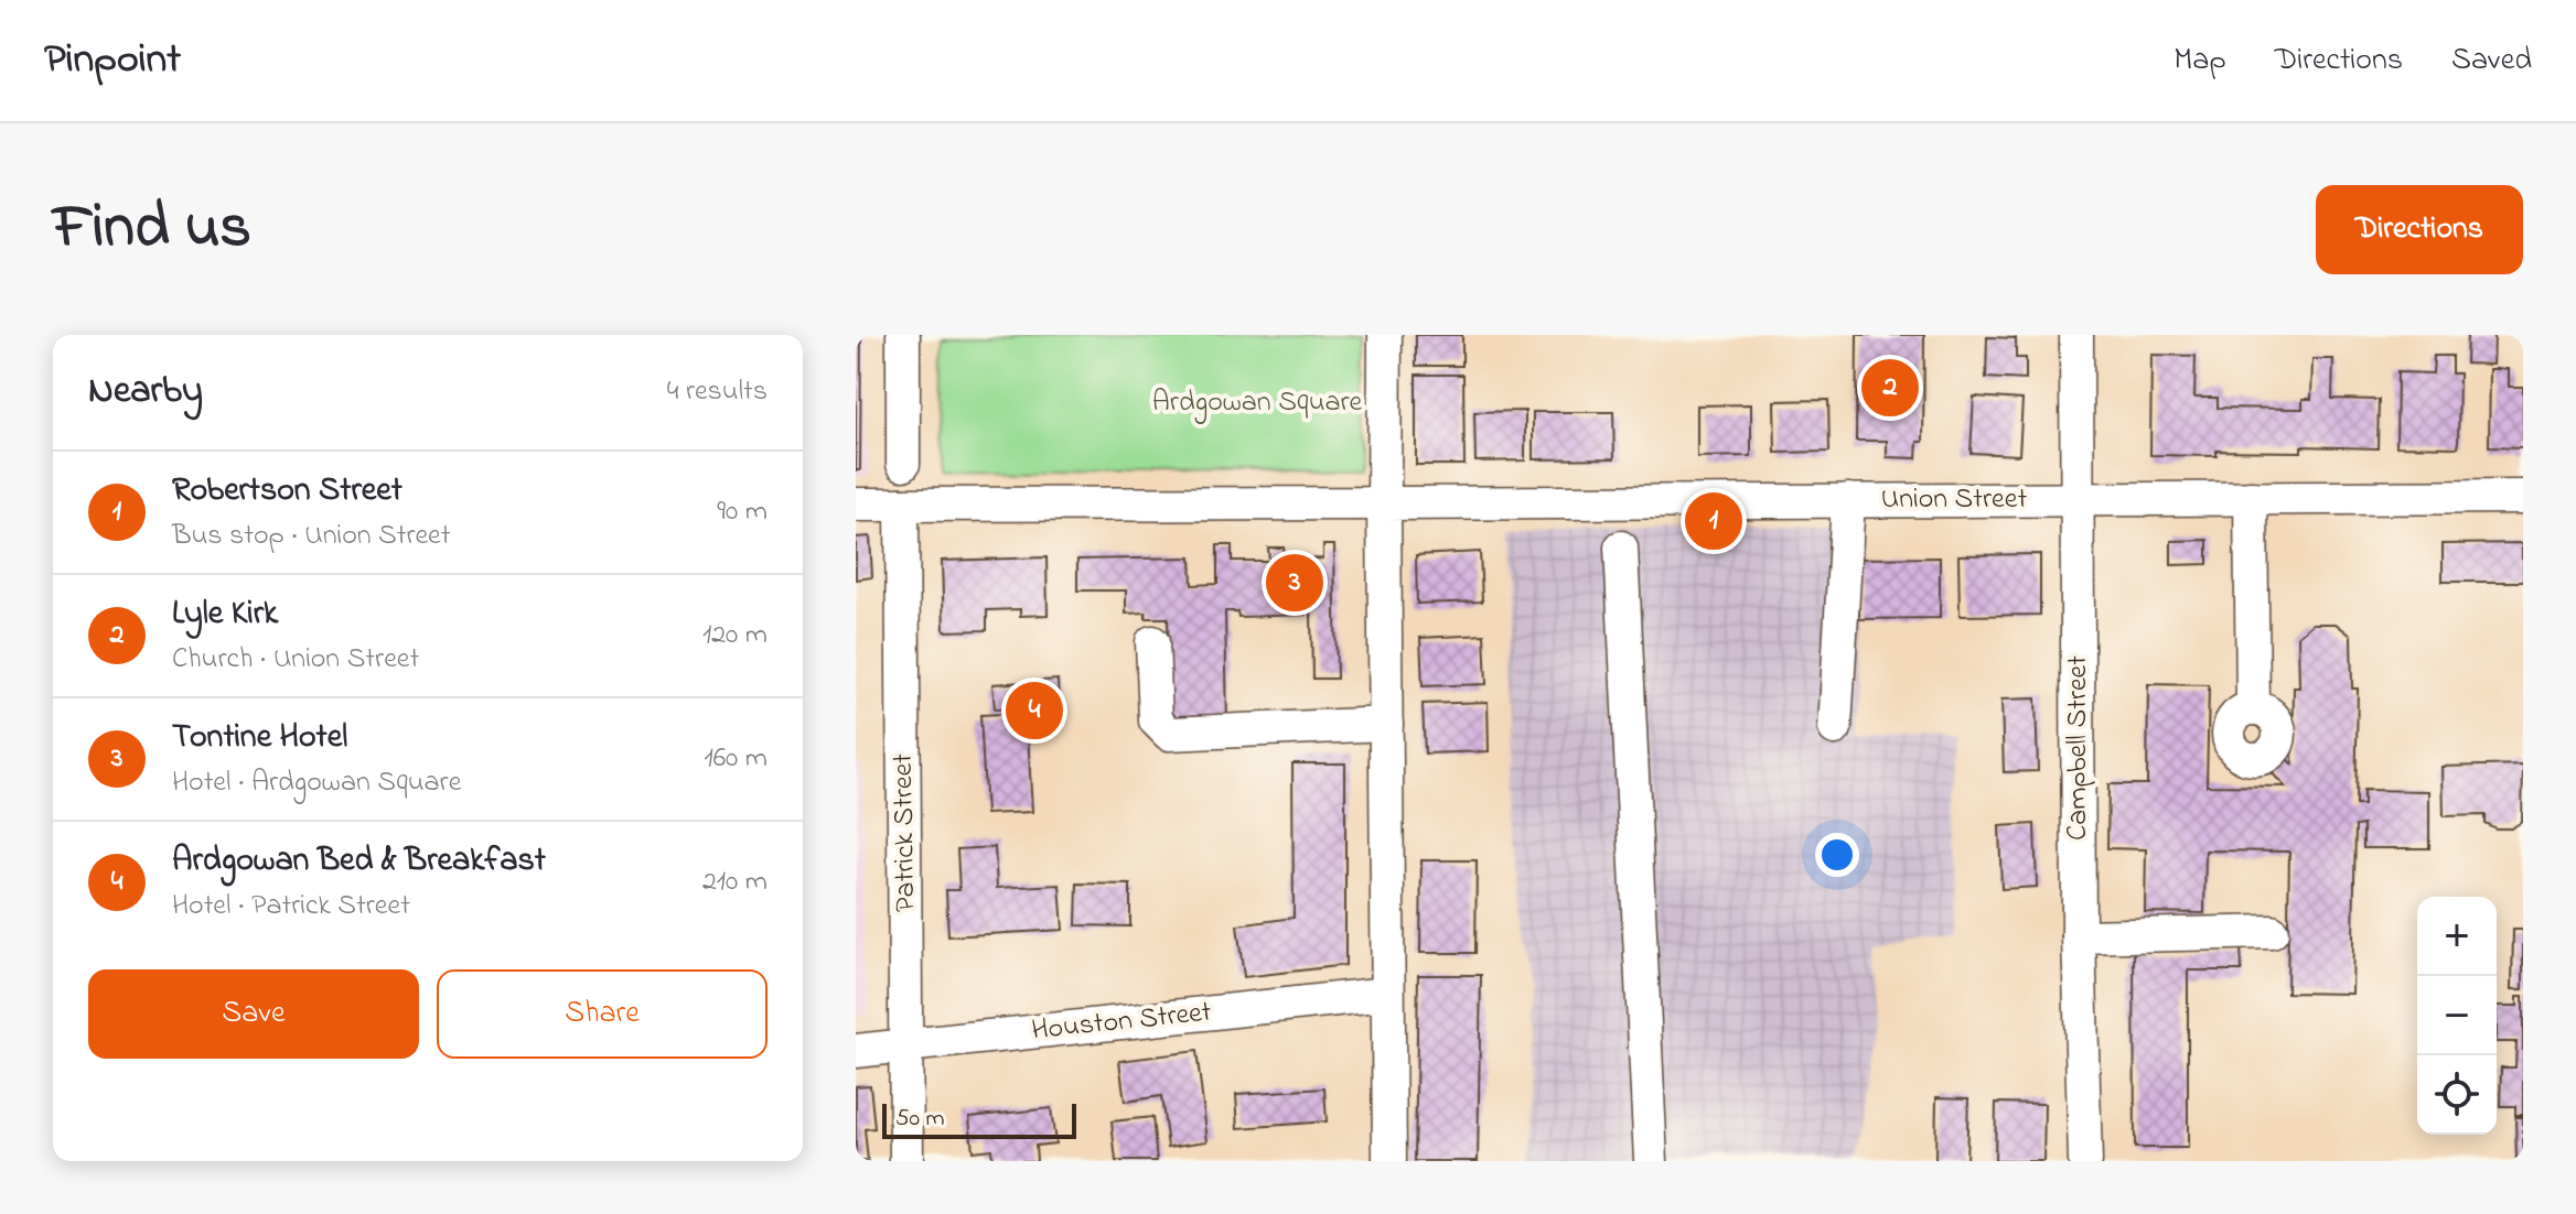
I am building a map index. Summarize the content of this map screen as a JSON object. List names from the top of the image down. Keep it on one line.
{"streets":{"street":["Union Street","Campbell Street","Patrick Street","Houston Street"]},"crossings":[["Union Street","Campbell Street"],["Patrick Street","Houston Street"]],"parks":["Ardgowan Square"],"scale_bar":"50 m","page":{"header":"Pinpoint","nav":["Map","Directions","Saved"],"title":"Find us","buttons":["Directions",["Save","Share"]],"heading":["Nearby","4 results"],"pins":["2","1","3","4"],"list":[{"mark":"1","name":"Robertson Street","note":"Bus stop · Union Street","value":"90 m"},{"mark":"2","name":"Lyle Kirk","note":"Church · Union Street","value":"120 m"},{"mark":"3","name":"Tontine Hotel","note":"Hotel · Ardgowan Square","value":"160 m"},{"mark":"4","name":"Ardgowan Bed & Breakfast","note":"Hotel · Patrick Street","value":"210 m"}],"map_buttons":["+","−"],"scale":"50 m"}}
